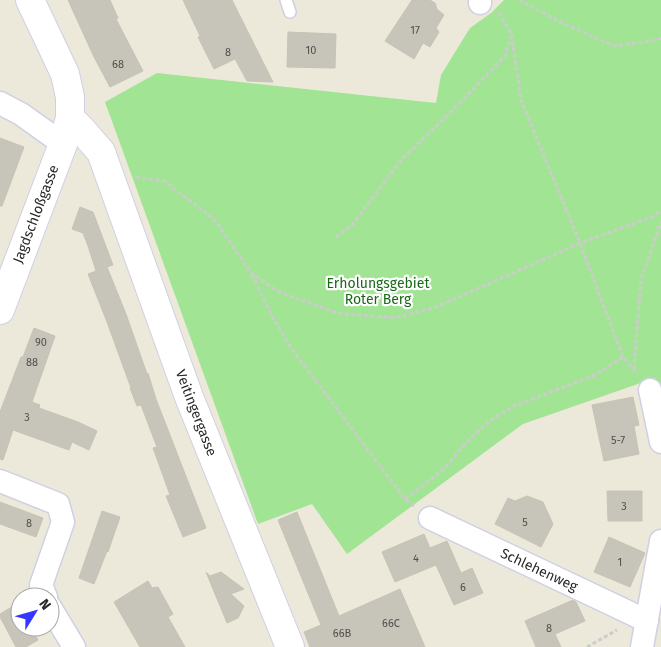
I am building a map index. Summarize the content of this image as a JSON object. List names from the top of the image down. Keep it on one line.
{"streets":{"street":["Jagdschloßgasse","Veitingergasse","Schlehenweg"]},"crossings":[["Jagdschloßgasse","Veitingergasse"]],"parks":["Erholungsgebiet Roter Berg"],"house_numbers":["17","10","8","68","90","88","3","5-7","3","5","8","4","1","6","66C","8","66B"],"north":"top right"}
